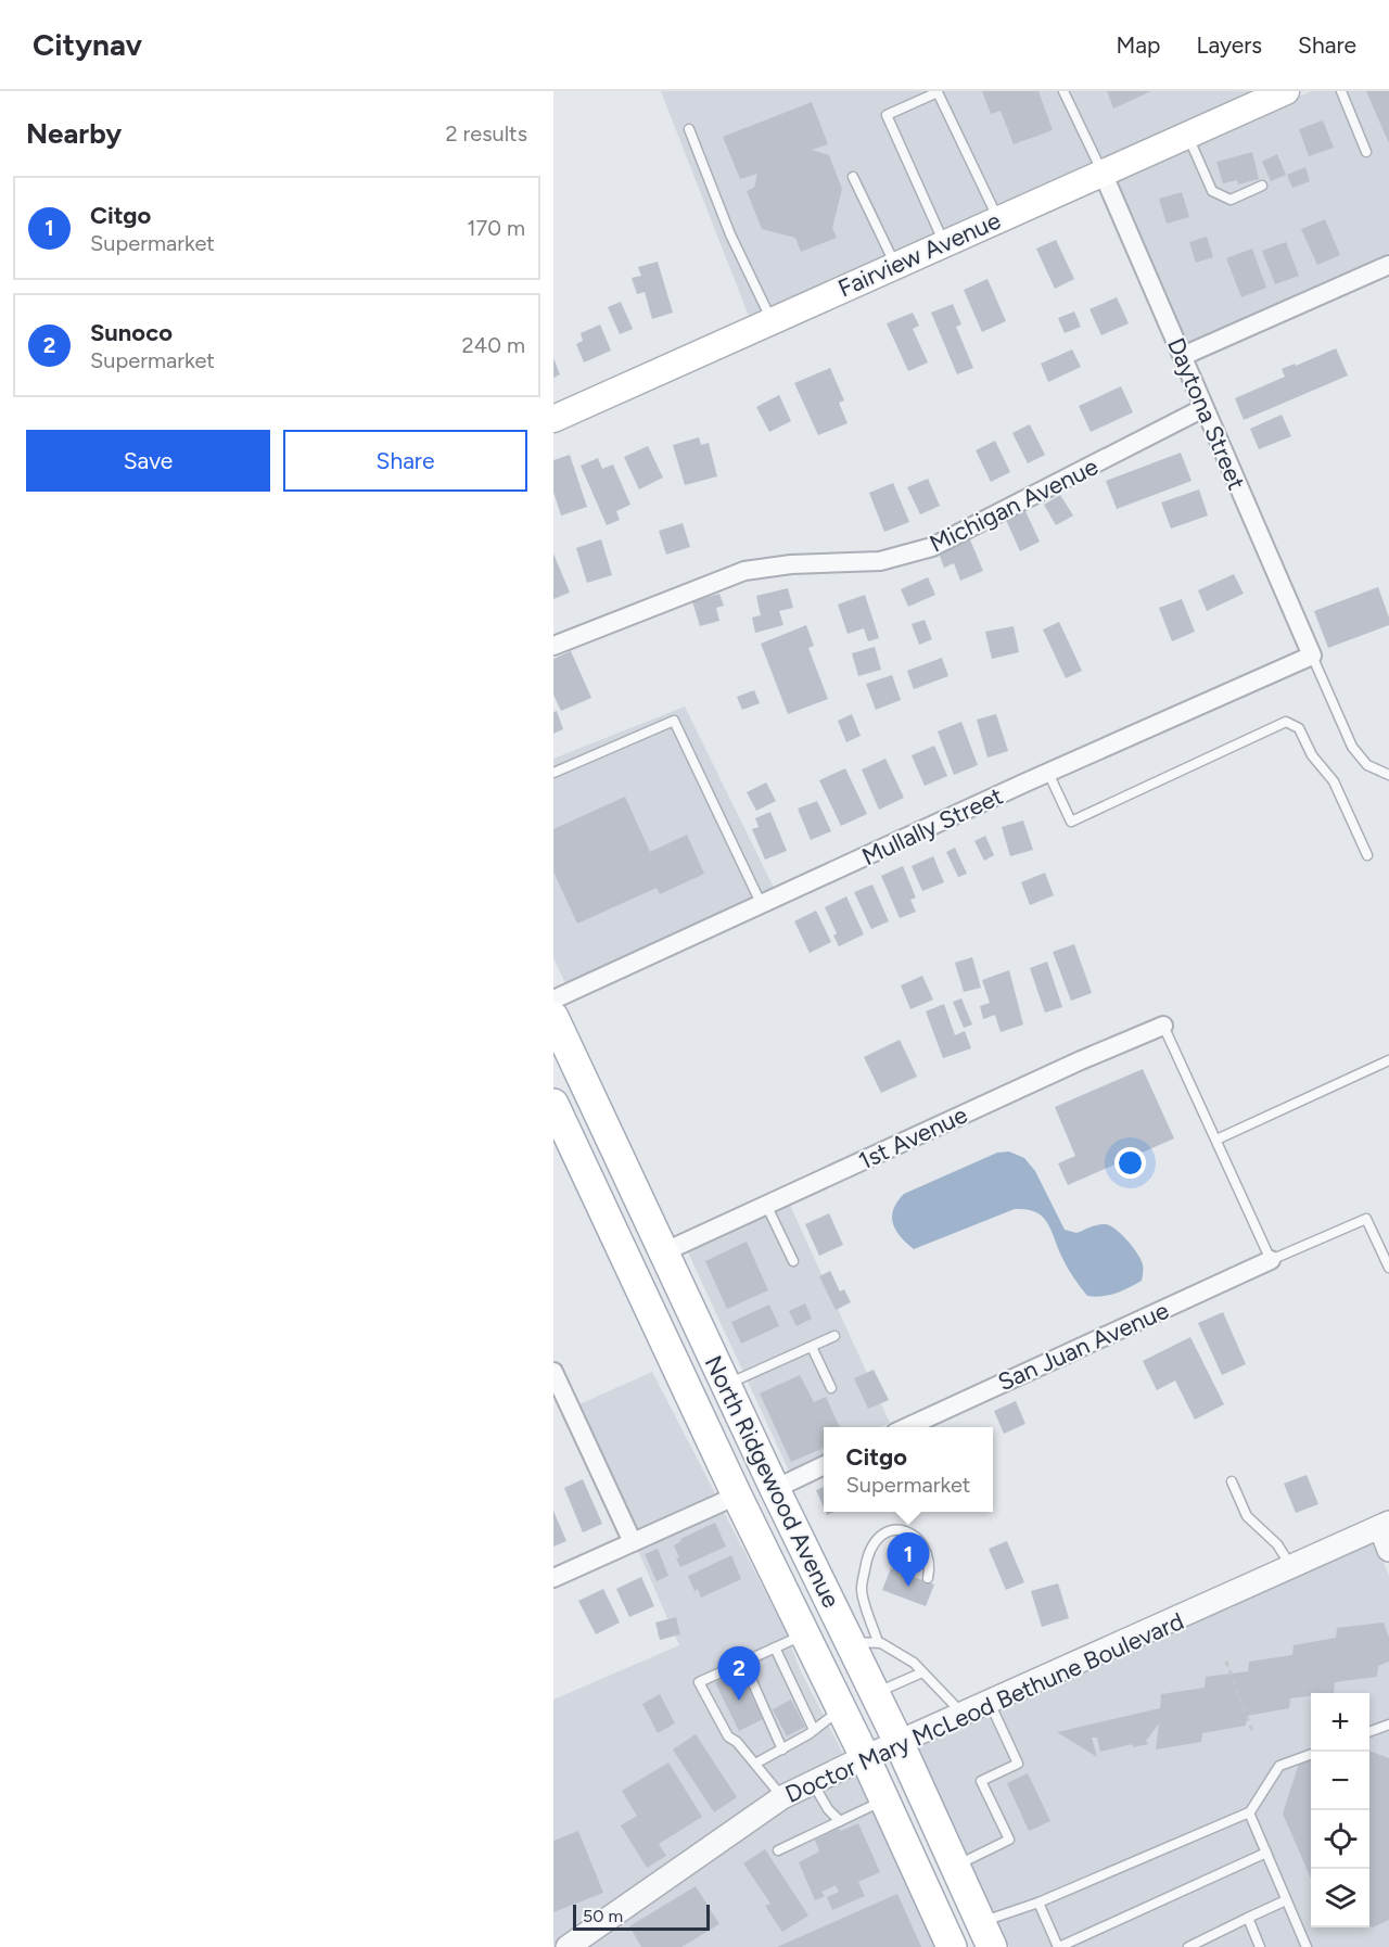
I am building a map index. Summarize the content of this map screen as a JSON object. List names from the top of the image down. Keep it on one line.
{"streets":{"main road":["Fairview Avenue","North Ridgewood Avenue"],"street":["Daytona Street","Michigan Avenue","Mullally Street","1st Avenue","San Juan Avenue","Doctor Mary McLeod Bethune Boulevard"]},"crossings":[["Fairview Avenue","Daytona Street"],["Daytona Street","Michigan Avenue"],["Daytona Street","Mullally Street"],["1st Avenue","North Ridgewood Avenue"],["North Ridgewood Avenue","Doctor Mary McLeod Bethune Boulevard"]],"scale_bar":"50 m","page":{"header":"Citynav","nav":["Map","Layers","Share"],"heading":["Nearby","2 results"],"list":[{"mark":"1","name":"Citgo","note":"Supermarket","value":"170 m"},{"mark":"2","name":"Sunoco","note":"Supermarket","value":"240 m"}],"buttons":["Save","Share"],"popup":["Citgo","Supermarket"],"pins":["1","2"],"map_buttons":["+","−"],"scale":"50 m"}}
